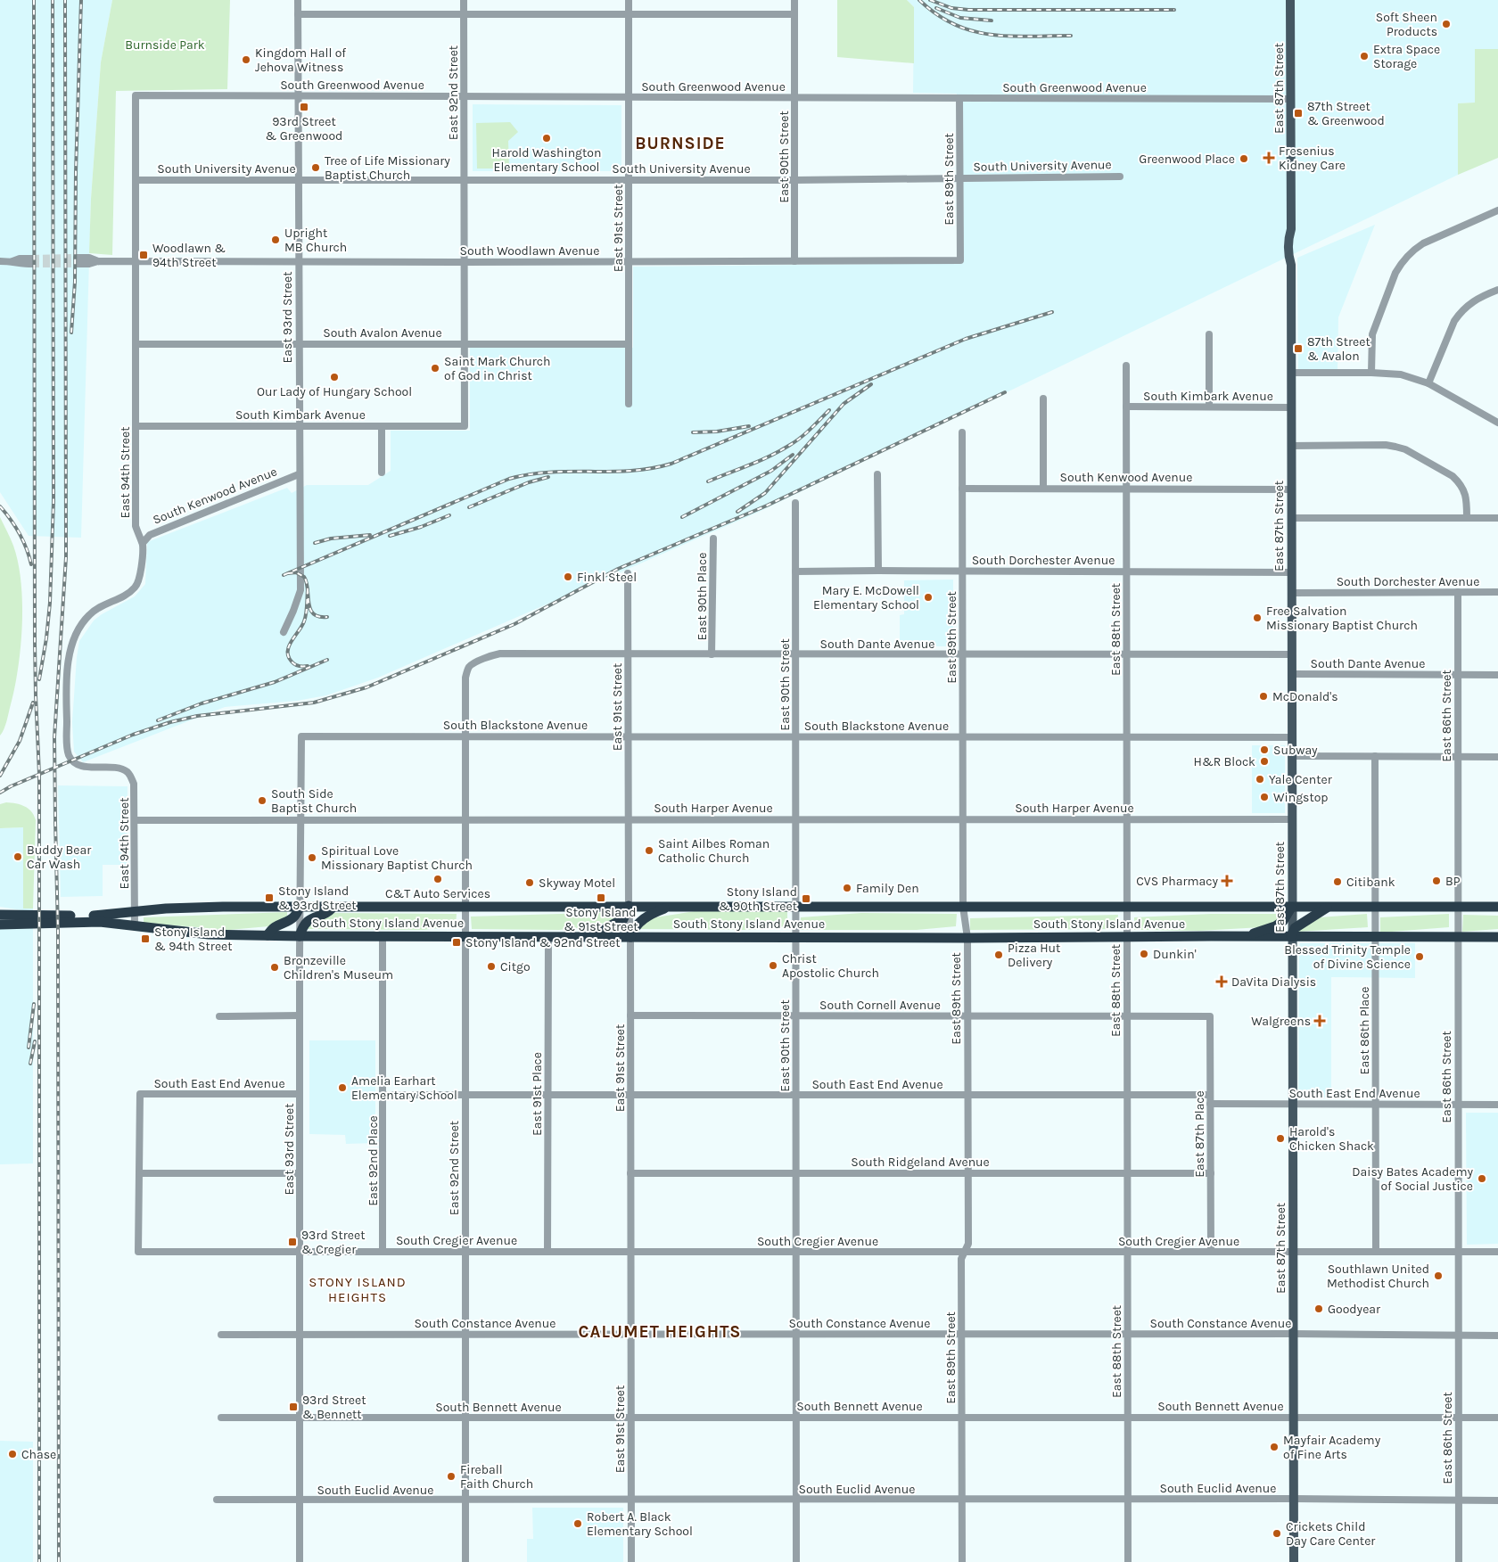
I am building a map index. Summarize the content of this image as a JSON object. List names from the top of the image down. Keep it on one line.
{"streets":{"highway":["South Stony Island Avenue"],"main road":["East 87th Street"],"street":["South Greenwood Avenue","East 92nd Street","East 90th Street","South University Avenue","East 89th Street","East 91st Street","South Woodlawn Avenue","East 93rd Street","South Avalon Avenue","South Kimbark Avenue","East 94th Street","South Kenwood Avenue","South Dorchester Avenue","East 90th Place","East 88th Street","South Dante Avenue","East 86th Street","South Blackstone Avenue","South Harper Avenue","South Cornell Avenue","East 86th Place","South East End Avenue","East 91st Place","East 87th Place","East 92nd Place","South Ridgeland Avenue","South Cregier Avenue","South Constance Avenue","South Bennett Avenue","South Euclid Avenue"]},"crossings":[["South Greenwood Avenue","East 87th Street"],["South Greenwood Avenue","East 92nd Street"],["South Greenwood Avenue","East 90th Street"],["South Greenwood Avenue","East 89th Street"],["South Greenwood Avenue","East 91st Street"],["South Greenwood Avenue","East 93rd Street"],["South Greenwood Avenue","East 94th Street"],["East 87th Street","South Kimbark Avenue"],["East 87th Street","South Kenwood Avenue"],["East 87th Street","South Dorchester Avenue"],["East 87th Street","South Dante Avenue"],["East 87th Street","South Blackstone Avenue"],["East 87th Street","South Harper Avenue"],["East 87th Street","South Stony Island Avenue"],["East 87th Street","South East End Avenue"],["East 87th Street","South Cregier Avenue"],["East 87th Street","South Constance Avenue"],["East 87th Street","South Bennett Avenue"],["East 87th Street","South Euclid Avenue"],["East 92nd Street","South University Avenue"],["East 92nd Street","South Woodlawn Avenue"],["East 92nd Street","South Avalon Avenue"],["East 92nd Street","South Kimbark Avenue"],["East 92nd Street","South Dante Avenue"],["East 92nd Street","South Blackstone Avenue"],["East 92nd Street","South Harper Avenue"],["East 92nd Street","South Stony Island Avenue"],["East 92nd Street","South East End Avenue"],["East 92nd Street","South Cregier Avenue"],["East 92nd Street","South Constance Avenue"],["East 92nd Street","South Bennett Avenue"],["East 92nd Street","South Euclid Avenue"],["East 90th Street","South University Avenue"],["East 90th Street","South Woodlawn Avenue"],["East 90th Street","South Dorchester Avenue"],["East 90th Street","South Dante Avenue"],["East 90th Street","South Blackstone Avenue"],["East 90th Street","South Harper Avenue"],["East 90th Street","South Stony Island Avenue"],["East 90th Street","South Cornell Avenue"],["East 90th Street","South East End Avenue"],["East 90th Street","South Ridgeland Avenue"],["East 90th Street","South Cregier Avenue"],["East 90th Street","South Constance Avenue"],["East 90th Street","South Bennett Avenue"],["East 90th Street","South Euclid Avenue"],["South University Avenue","East 89th Street"],["South University Avenue","East 91st Street"],["South University Avenue","East 93rd Street"],["South University Avenue","East 94th Street"],["East 89th Street","South Woodlawn Avenue"],["East 89th Street","South Kenwood Avenue"],["East 89th Street","South Dorchester Avenue"],["East 89th Street","South Dante Avenue"],["East 89th Street","South Blackstone Avenue"],["East 89th Street","South Harper Avenue"],["East 89th Street","South Stony Island Avenue"],["East 89th Street","South Cornell Avenue"],["East 89th Street","South East End Avenue"],["East 89th Street","South Ridgeland Avenue"],["East 89th Street","South Cregier Avenue"],["East 89th Street","South Constance Avenue"],["East 89th Street","South Bennett Avenue"],["East 89th Street","South Euclid Avenue"],["East 91st Street","South Woodlawn Avenue"],["East 91st Street","South Avalon Avenue"],["East 91st Street","South Dante Avenue"],["East 91st Street","South Blackstone Avenue"],["East 91st Street","South Harper Avenue"],["East 91st Street","South Stony Island Avenue"],["East 91st Street","South Cornell Avenue"],["East 91st Street","South East End Avenue"],["East 91st Street","South Ridgeland Avenue"],["East 91st Street","South Cregier Avenue"],["East 91st Street","South Constance Avenue"],["East 91st Street","South Bennett Avenue"],["East 91st Street","South Euclid Avenue"],["South Woodlawn Avenue","East 93rd Street"],["South Woodlawn Avenue","East 94th Street"],["East 93rd Street","South Avalon Avenue"],["East 93rd Street","South Kimbark Avenue"],["East 93rd Street","South Kenwood Avenue"],["East 93rd Street","South Blackstone Avenue"],["East 93rd Street","South Harper Avenue"],["East 93rd Street","South Stony Island Avenue"],["East 93rd Street","South East End Avenue"],["East 93rd Street","South Cregier Avenue"],["East 93rd Street","South Constance Avenue"],["East 93rd Street","South Bennett Avenue"],["East 93rd Street","South Euclid Avenue"],["South Avalon Avenue","East 94th Street"],["South Kimbark Avenue","East 94th Street"],["South Kimbark Avenue","East 88th Street"],["East 94th Street","South Kenwood Avenue"],["East 94th Street","South Harper Avenue"],["East 94th Street","South Stony Island Avenue"],["South Kenwood Avenue","East 88th Street"],["South Dorchester Avenue","East 88th Street"],["South Dorchester Avenue","East 86th Street"],["East 90th Place","South Dante Avenue"],["East 88th Street","South Dante Avenue"],["East 88th Street","South Blackstone Avenue"],["East 88th Street","South Harper Avenue"],["East 88th Street","South Stony Island Avenue"],["East 88th Street","South Cornell Avenue"],["East 88th Street","South East End Avenue"],["East 88th Street","South Ridgeland Avenue"],["East 88th Street","South Cregier Avenue"],["East 88th Street","South Constance Avenue"],["East 88th Street","South Bennett Avenue"],["East 88th Street","South Euclid Avenue"],["South Dante Avenue","East 86th Street"],["East 86th Street","South Stony Island Avenue"],["East 86th Street","South East End Avenue"],["East 86th Street","South Cregier Avenue"],["East 86th Street","South Constance Avenue"],["East 86th Street","South Bennett Avenue"],["East 86th Street","South Euclid Avenue"],["South Stony Island Avenue","East 86th Place"],["South Stony Island Avenue","East 91st Place"],["South Stony Island Avenue","East 92nd Place"],["South Cornell Avenue","East 87th Place"],["East 86th Place","South East End Avenue"],["East 86th Place","South Cregier Avenue"],["South East End Avenue","East 91st Place"],["South East End Avenue","East 87th Place"],["South East End Avenue","East 92nd Place"],["South East End Avenue","South Cregier Avenue"],["East 91st Place","South Cregier Avenue"],["East 87th Place","South Ridgeland Avenue"],["East 87th Place","South Cregier Avenue"],["East 92nd Place","South Cregier Avenue"]],"districts":["BURNSIDE","STONY ISLAND HEIGHTS","CALUMET HEIGHTS"],"parks":["Burnside Park"],"places":{"other":["Soft Sheen Products","Extra Space Storage","Kingdom Hall of Jehova Witness","Harold Washington Elementary School","Greenwood Place","Tree of Life Missionary Baptist Church","Upright MB Church","Saint Mark Church of God in Christ","Our Lady of Hungary School","Finkl Steel","Mary E. McDowell Elementary School","Free Salvation Missionary Baptist Church","McDonald's","Subway","H&R Block","Yale Center","Wingstop","South Side Baptist Church","Saint Ailbes Roman Catholic Church","Buddy Bear Car Wash","Spiritual Love Missionary Baptist Church","C&T Auto Services","BP","Citibank","Skyway Motel","Family Den","Dunkin'","Pizza Hut Delivery","Blessed Trinity Temple of Divine Science","Christ Apostolic Church","Citgo","Bronzeville Children's Museum","Amelia Earhart Elementary School","Harold's Chicken Shack","Daisy Bates Academy of Social Justice","Southlawn United Methodist Church","Goodyear","Mayfair Academy of Fine Arts","Chase","Fireball Faith Church","Robert A. Black Elementary School","Crickets Child Day Care Center"],"transit":["93rd Street & Greenwood","87th Street & Greenwood","Woodlawn & 94th Street","87th Street & Avalon","Stony Island & 93rd Street","Stony Island & 91st Street","Stony Island & 90th Street","Stony Island & 94th Street","Stony Island & 92nd Street","93rd Street & Cregier","93rd Street & Bennett"],"health":["Fresenius Kidney Care","CVS Pharmacy","DaVita Dialysis","Walgreens"]}}
